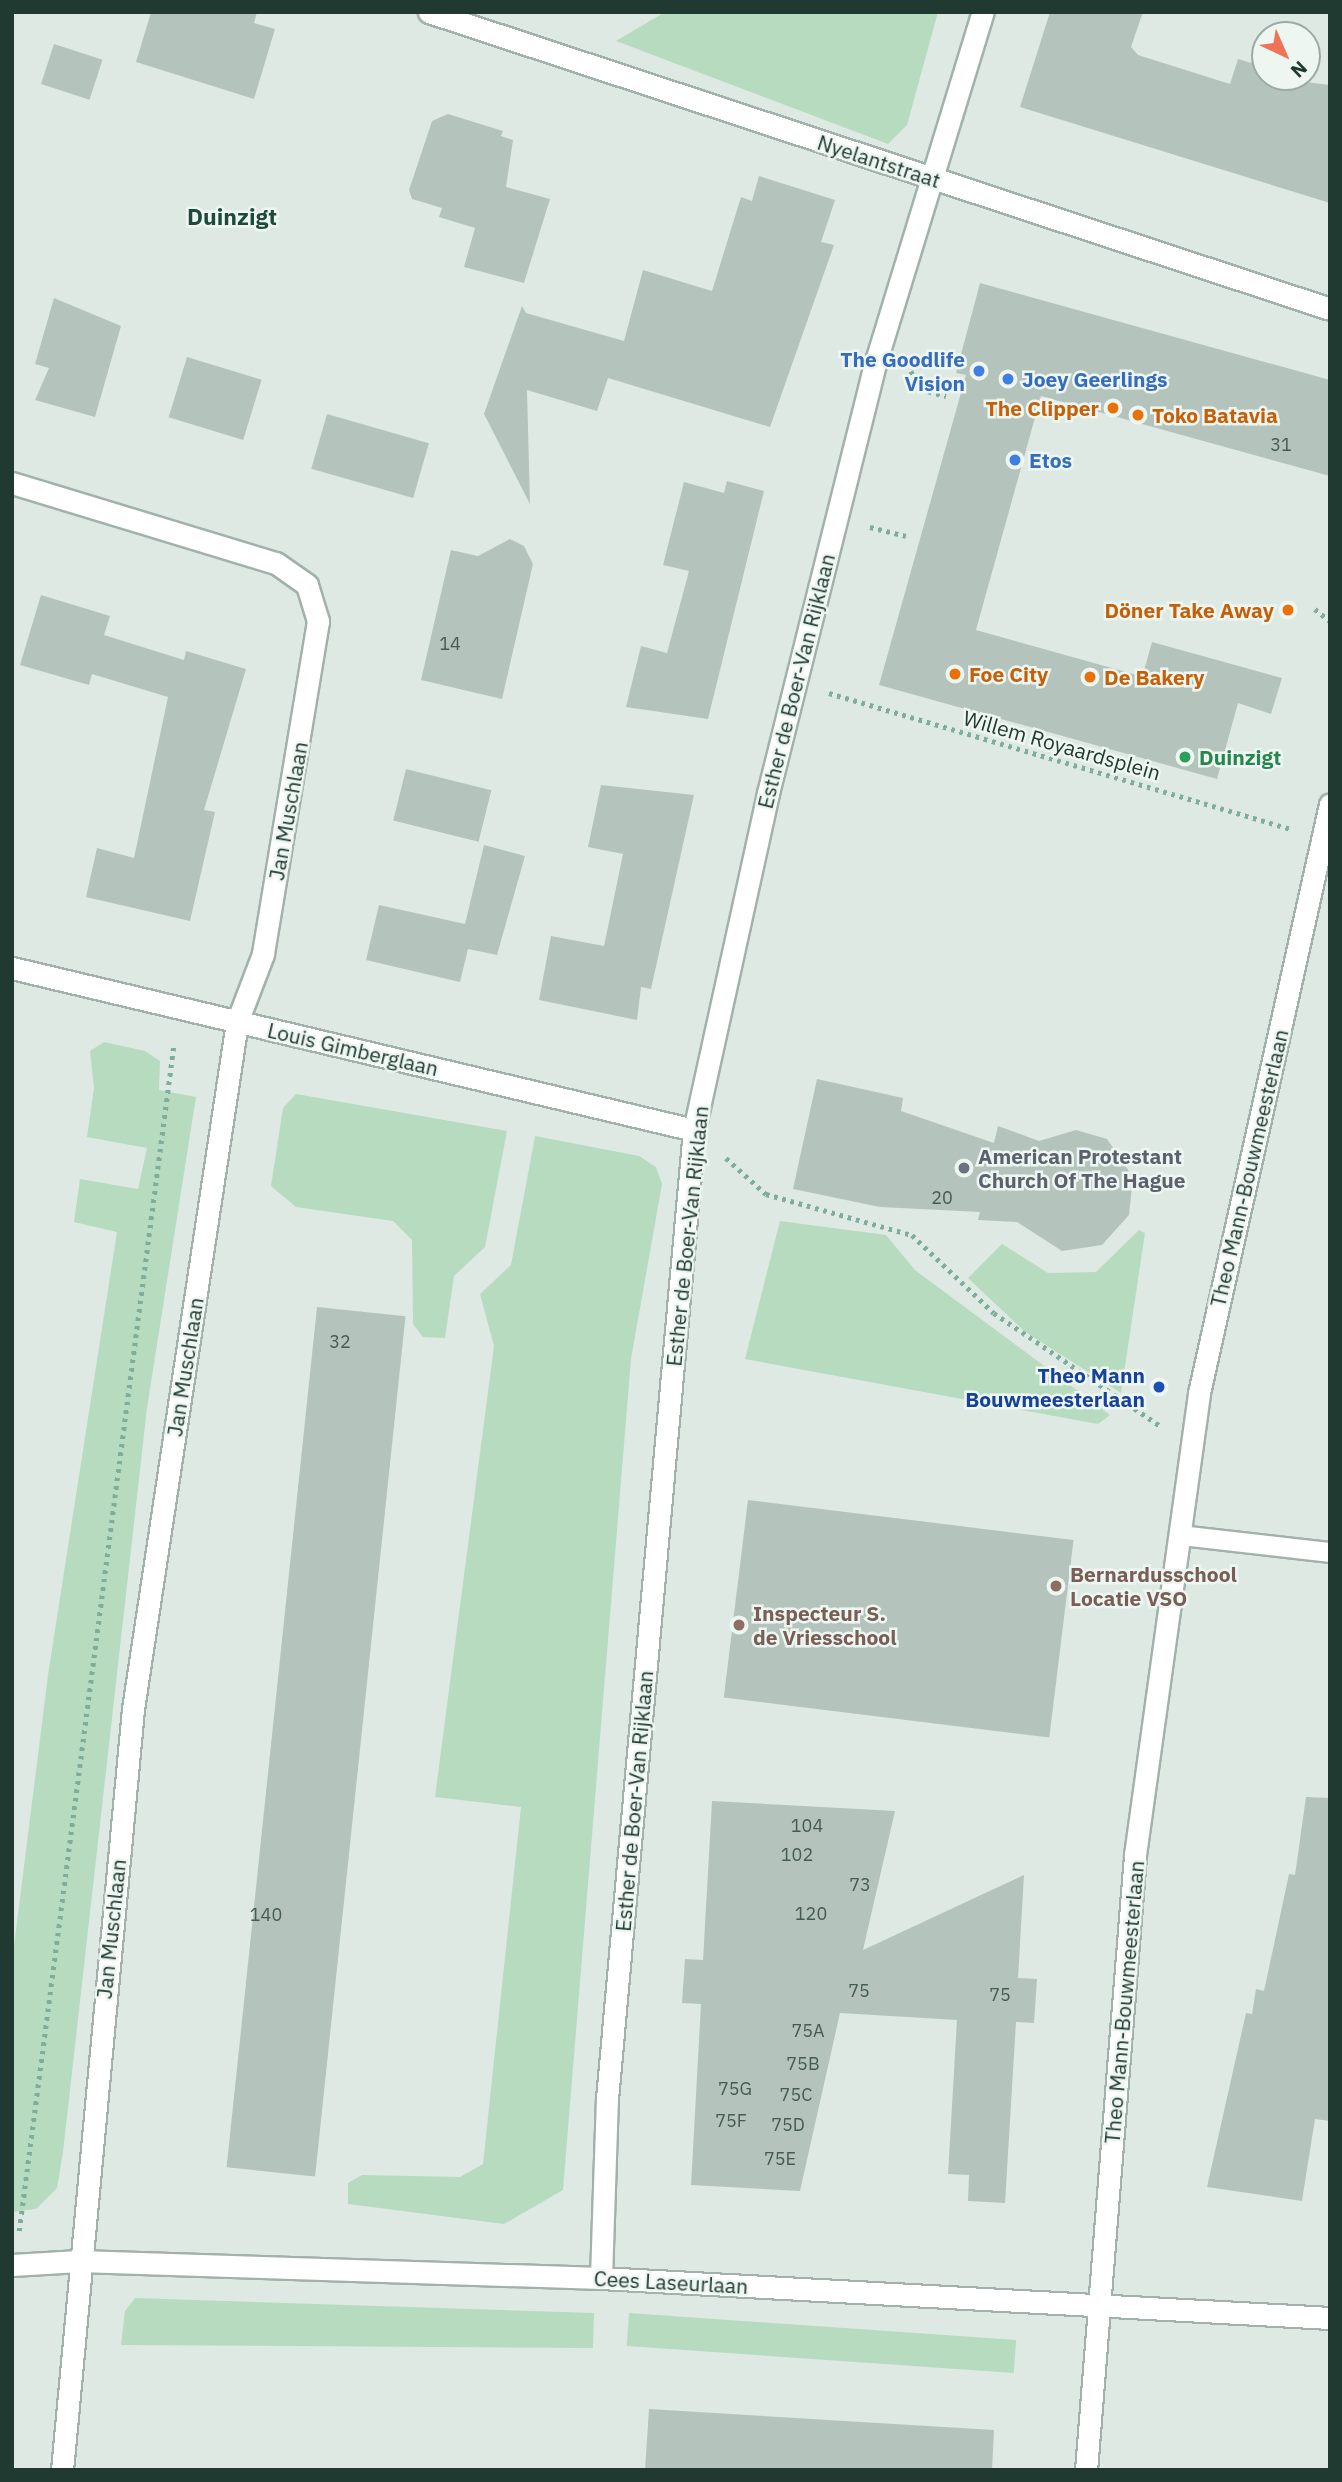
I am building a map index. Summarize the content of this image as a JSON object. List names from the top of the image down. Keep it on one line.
{"streets":{"street":["Nyelantstraat","Esther de Boer-Van Rijklaan","Jan Muschlaan","Louis Gimberglaan","Theo Mann-Bouwmeesterlaan","Cees Laseurlaan"],"path":["Willem Royaardsplein"]},"crossings":[["Nyelantstraat","Esther de Boer-Van Rijklaan"],["Esther de Boer-Van Rijklaan","Willem Royaardsplein"],["Esther de Boer-Van Rijklaan","Louis Gimberglaan"],["Esther de Boer-Van Rijklaan","Cees Laseurlaan"],["Willem Royaardsplein","Theo Mann-Bouwmeesterlaan"],["Jan Muschlaan","Louis Gimberglaan"],["Jan Muschlaan","Cees Laseurlaan"],["Theo Mann-Bouwmeesterlaan","Cees Laseurlaan"]],"districts":["Duinzigt"],"places":["The Goodlife Vision","Joey Geerlings","The Clipper","Toko Batavia","Etos","Döner Take Away","Foe City","De Bakery","Duinzigt","American Protestant Church Of The Hague","Theo Mann Bouwmeesterlaan","Bernardusschool Locatie VSO","Inspecteur S. de Vriesschool"],"house_numbers":["31","14","20","32","104","102","73","120","140","75","75","75A","75B","75G","75C","75F","75D","75E"],"north":"bottom right"}
